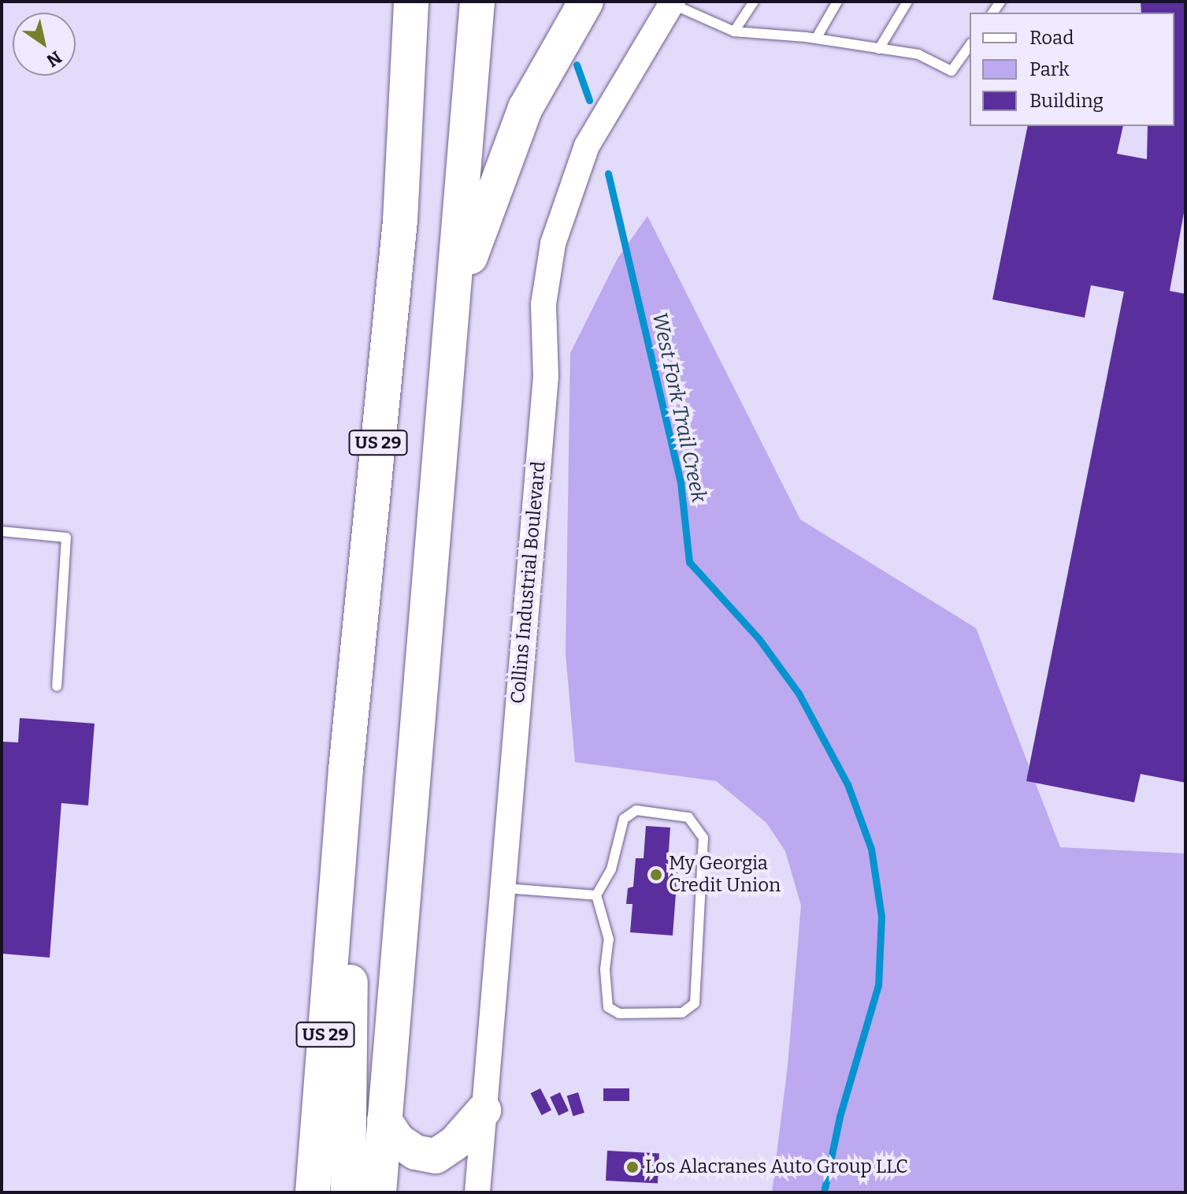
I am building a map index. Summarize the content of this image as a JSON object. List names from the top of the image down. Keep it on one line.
{"streets":{"highway":["US 29"],"street":["Collins Industrial Boulevard"]},"water":["West Fork Trail Creek"],"places":["My Georgia Credit Union","Los Alacranes Auto Group LLC"],"legend":["Road","Park","Building"],"north":"bottom right"}
